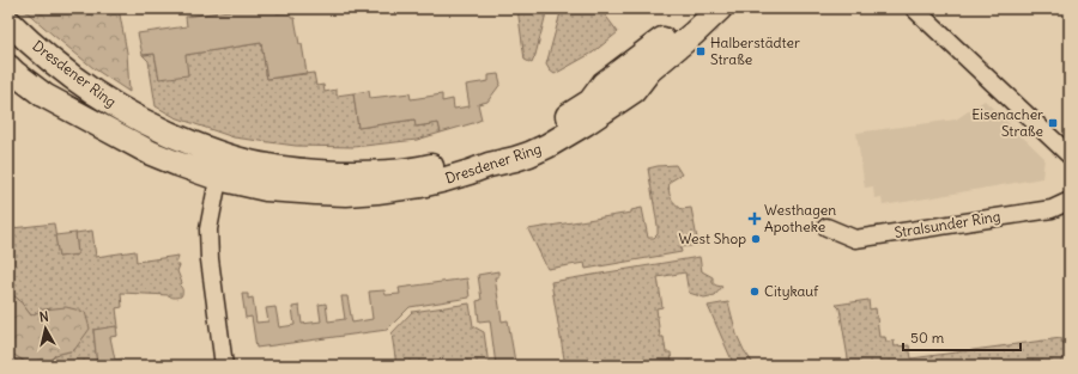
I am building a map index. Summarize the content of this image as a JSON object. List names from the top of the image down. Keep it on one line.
{"streets":{"street":["Dresdener Ring","Stralsunder Ring"]},"places":{"transit":["Halberstädter Straße","Eisenacher Straße"],"health":["Westhagen Apotheke"],"other":["West Shop","Citykauf"]},"scale_bar":"50 m","north":"top"}
